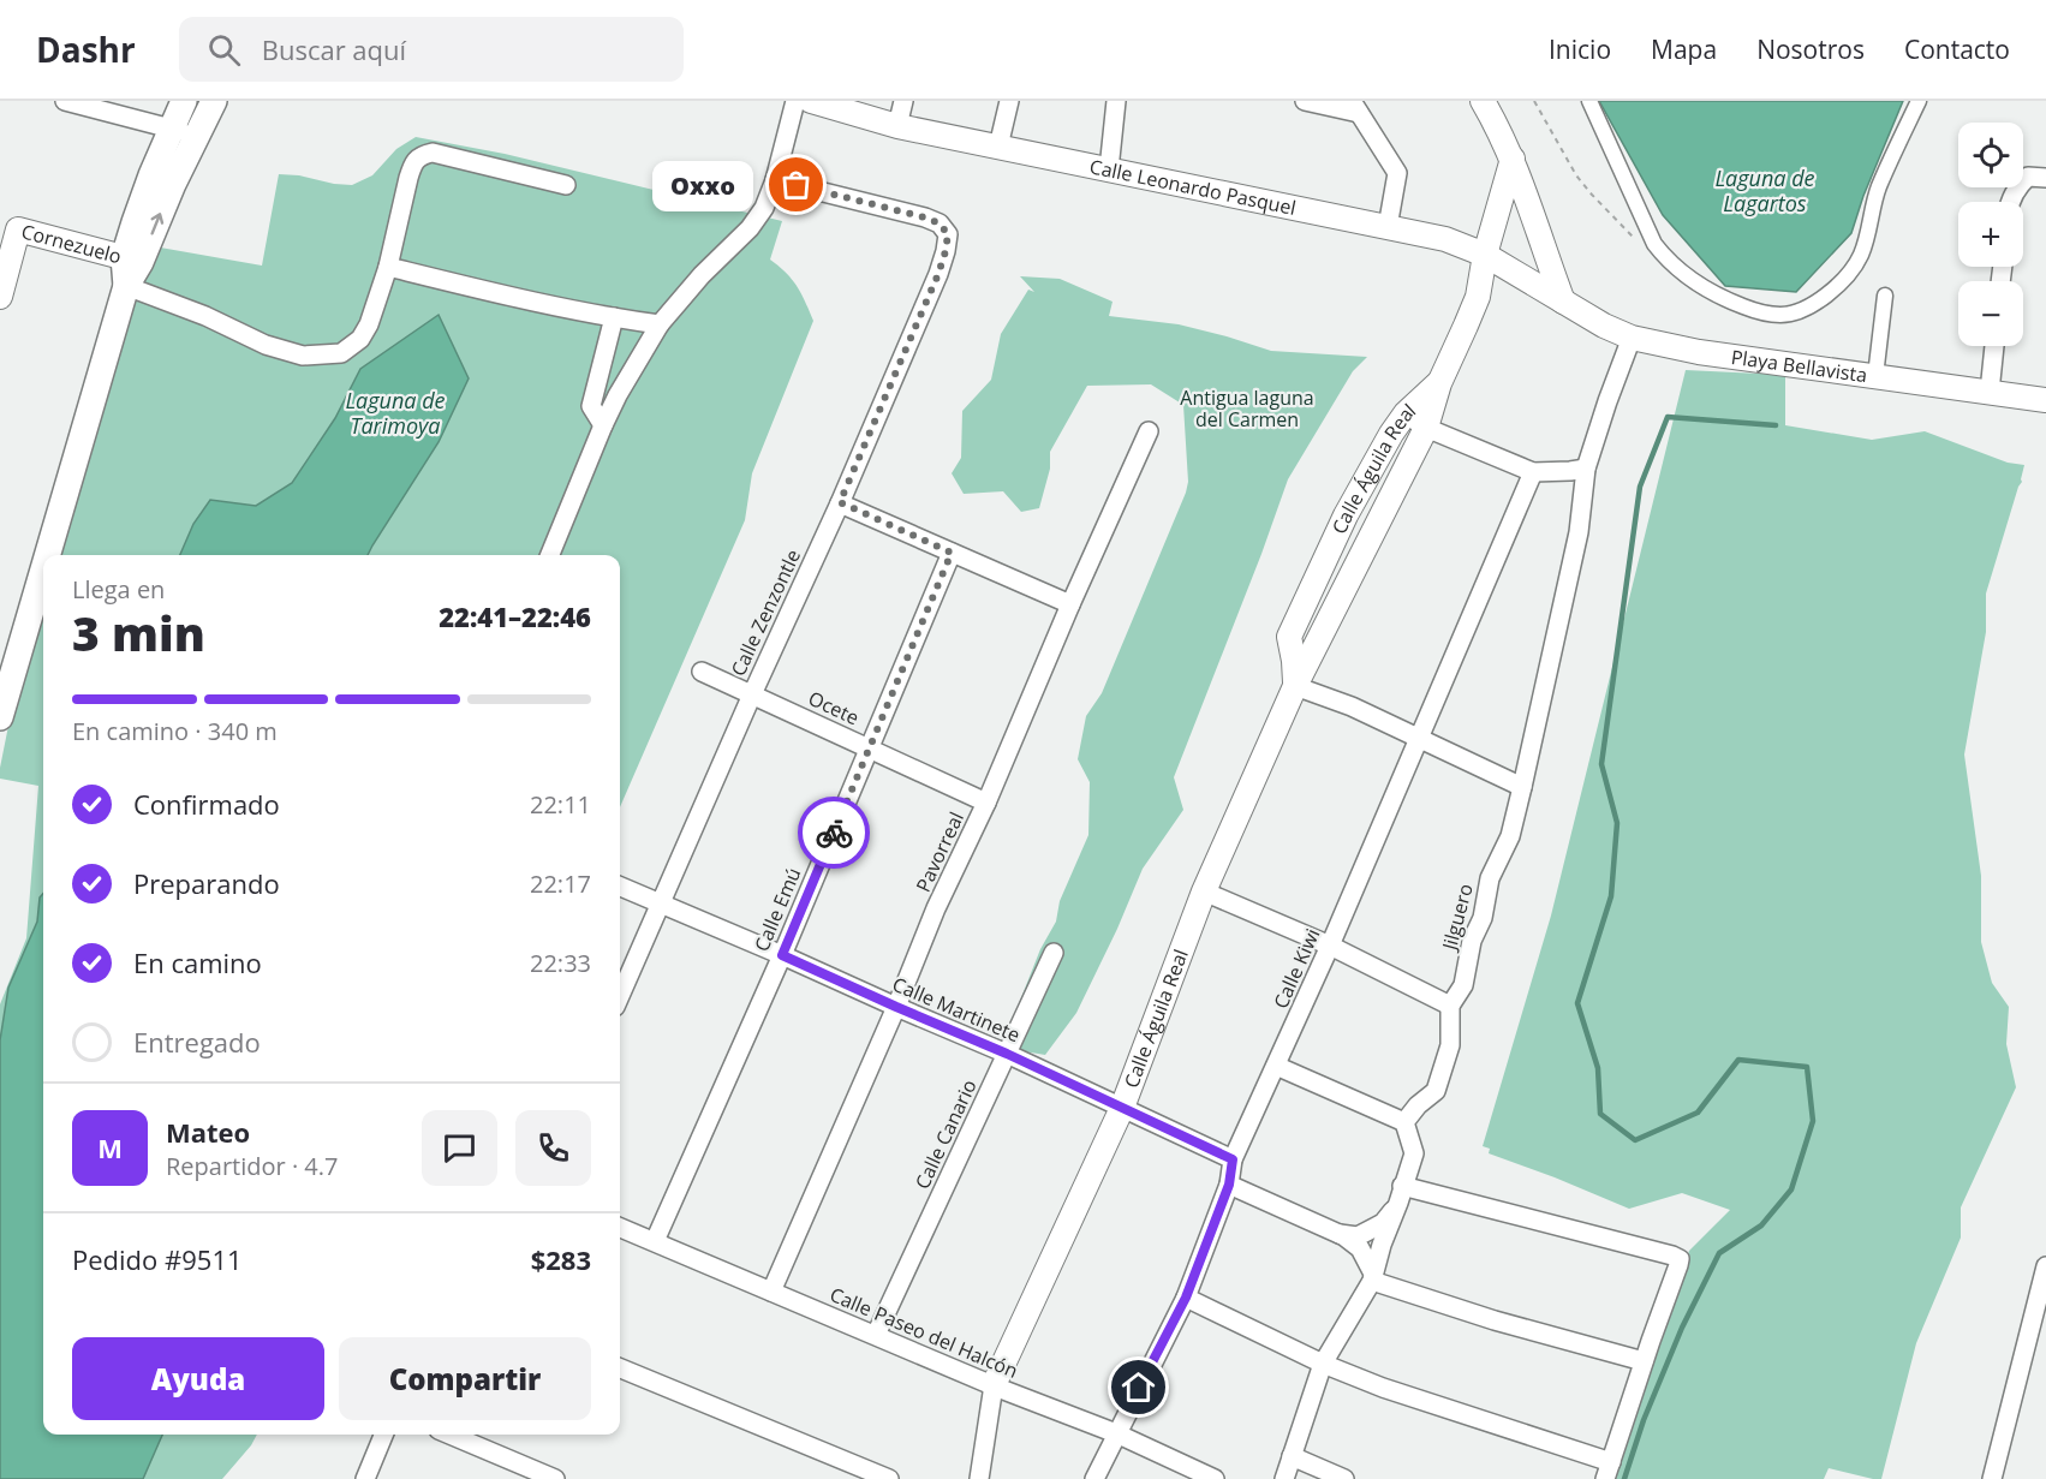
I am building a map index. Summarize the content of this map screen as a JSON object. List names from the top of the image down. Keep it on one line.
{"streets":{"street":["Calle Leonardo Pasquel","Cornezuelo","Playa Bellavista","Calle Águila Real","Calle Zenzontle","Ocete","Pavorreal","Calle Emú","Jilguero","Calle Kiwi","Calle Martinete","Calle Canario","Calle Paseo del Halcón"]},"crossings":[["Calle Leonardo Pasquel","Playa Bellavista"],["Calle Leonardo Pasquel","Calle Águila Real"],["Playa Bellavista","Jilguero"],["Calle Águila Real","Calle Martinete"],["Calle Águila Real","Calle Paseo del Halcón"],["Calle Zenzontle","Ocete"],["Calle Zenzontle","Calle Martinete"],["Ocete","Pavorreal"],["Ocete","Calle Emú"],["Pavorreal","Calle Martinete"],["Pavorreal","Calle Paseo del Halcón"],["Calle Emú","Calle Martinete"],["Calle Emú","Calle Paseo del Halcón"],["Calle Kiwi","Calle Martinete"],["Calle Kiwi","Calle Paseo del Halcón"],["Calle Martinete","Calle Canario"],["Calle Canario","Calle Paseo del Halcón"]],"water":["Laguna de Lagartos","Laguna de Tarimoya"],"parks":["Antigua laguna del Carmen"],"places":["Oxxo"],"page":{"header":"Dashr","search":"Buscar aquí","nav":["Inicio","Mapa","Nosotros","Contacto"],"map_buttons":["+","−"],"bubble":"Oxxo","heading":["3 min","Llega en","22:41–22:46"],"panel":["Mateo","Repartidor · 4.7","Pedido #9511","$283"],"bar":"En camino · 340 m","list":[["Confirmado","22:11"],["Preparando","22:17"],["En camino","22:33"],"Entregado"],"round":"M","buttons":["Ayuda","Compartir"]}}
